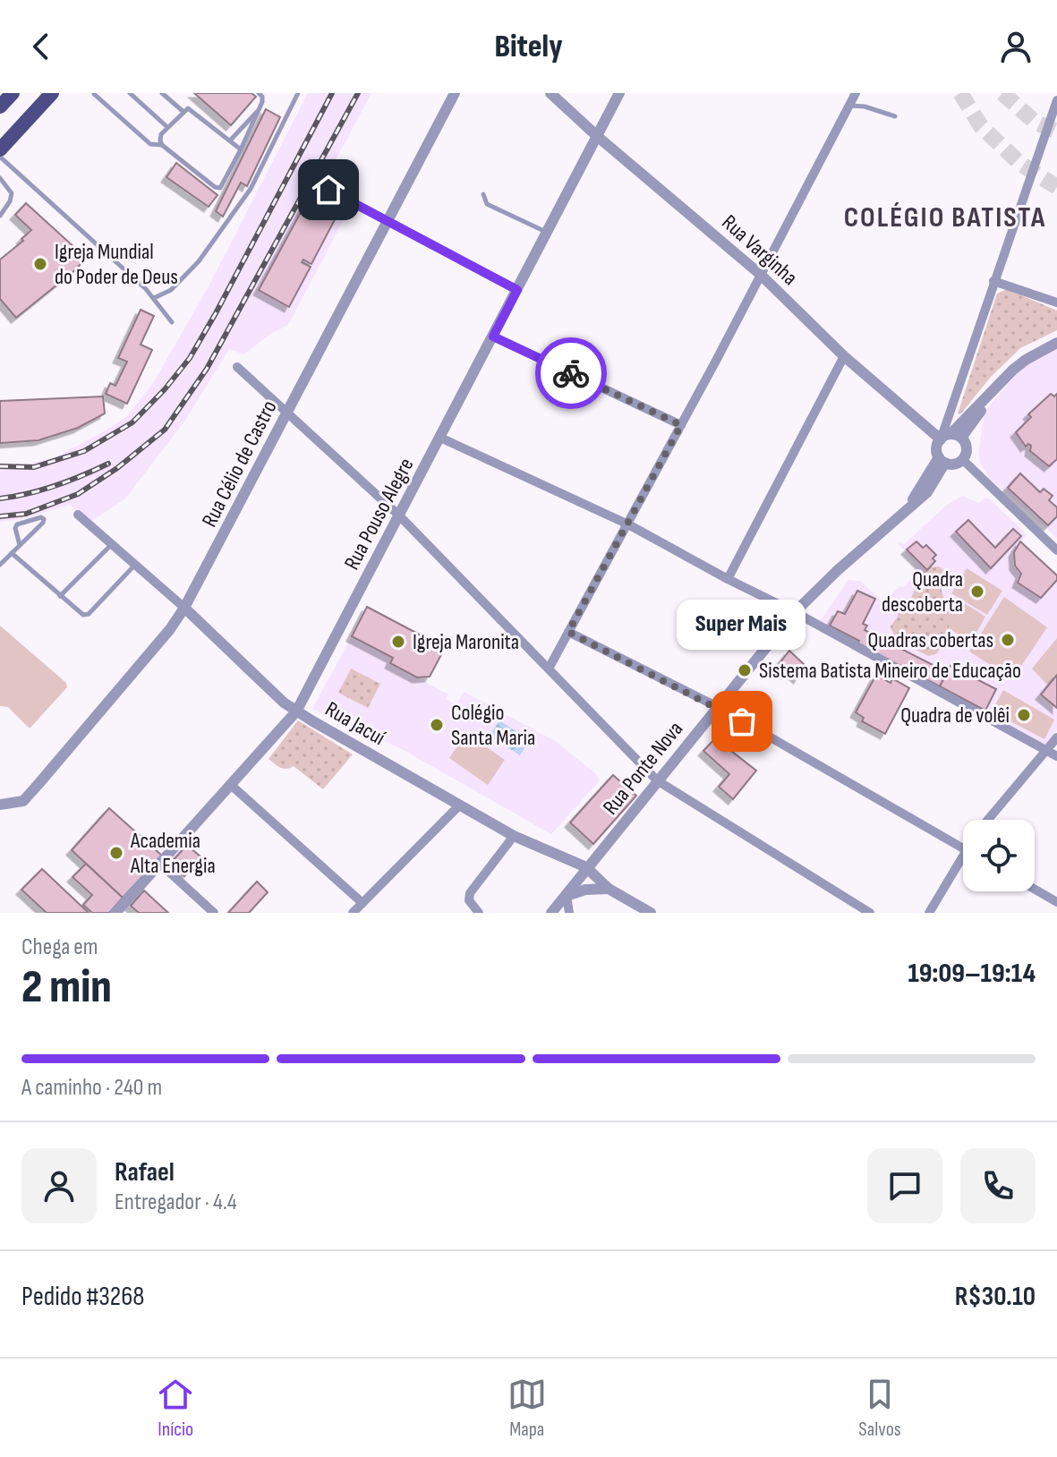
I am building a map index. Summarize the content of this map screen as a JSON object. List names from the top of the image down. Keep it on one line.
{"streets":{"street":["Rua Varginha","Rua Célio de Castro","Rua Pouso Alegre","Rua Jacuí","Rua Ponte Nova"]},"crossings":[["Rua Varginha","Rua Pouso Alegre"],["Rua Varginha","Rua Ponte Nova"],["Rua Célio de Castro","Rua Jacuí"],["Rua Pouso Alegre","Rua Jacuí"],["Rua Jacuí","Rua Ponte Nova"]],"districts":["COLÉGIO BATISTA"],"places":["Igreja Mundial do Poder de Deus","Quadra descoberta","Quadras cobertas","Igreja Maronita","Sistema Batista Mineiro de Educação","Quadra de volêi","Super Mais","Colégio Santa Maria","Academia Alta Energia"],"page":{"header":"Bitely","bubble":"Super Mais","heading":["2 min","Chega em","19:09–19:14"],"panel":["Rafael","Entregador · 4.4","Pedido #3268","R$30.10"],"bar":"A caminho · 240 m","tabs":["Início","Mapa","Salvos"]}}
